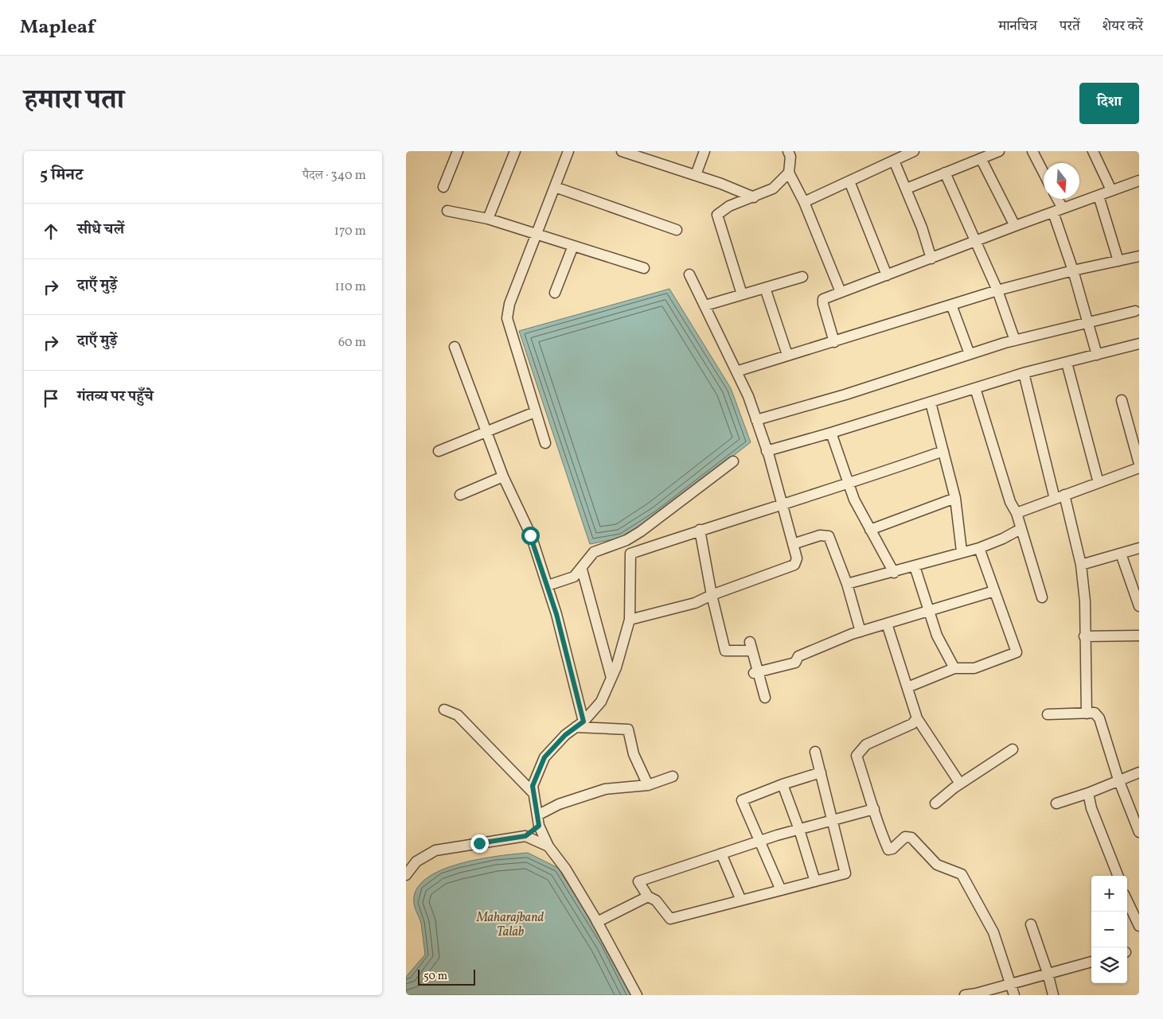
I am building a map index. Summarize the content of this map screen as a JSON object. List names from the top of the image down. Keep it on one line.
{"water":["Maharajband Talab"],"scale_bar":"50 m","north":"bottom","page":{"header":"Mapleaf","nav":["मानचित्र","परतें","शेयर करें"],"title":"हमारा पता","buttons":"दिशा","heading":["5 मिनट","पैदल · 340 m"],"list":[["सीधे चलें","170 m"],["दाएँ मुड़ें","110 m"],["दाएँ मुड़ें","60 m"],"गंतव्य पर पहुँचे"],"map_buttons":["+","−"],"scale":"50 m"}}
